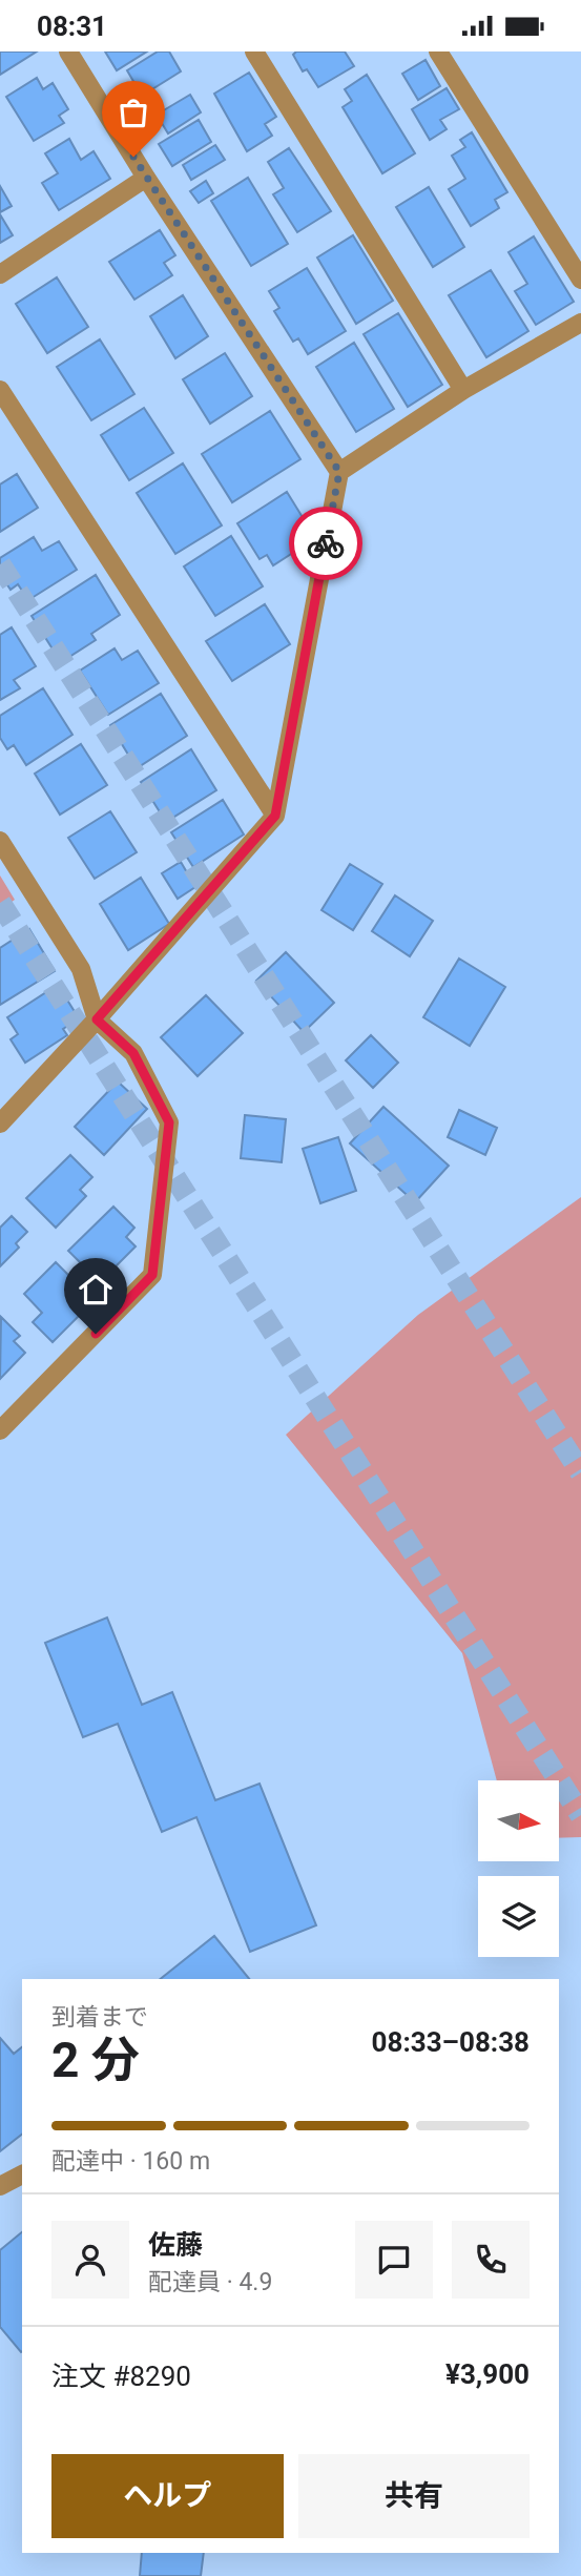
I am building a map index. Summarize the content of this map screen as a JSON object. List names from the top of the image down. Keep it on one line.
{"north":"right","page":{"status":"08:31","heading":["2 分","到着まで","08:33–08:38"],"panel":["佐藤","配達員 · 4.9","注文 #8290","¥3,900"],"bar":"配達中 · 160 m","buttons":["ヘルプ","共有"]}}
